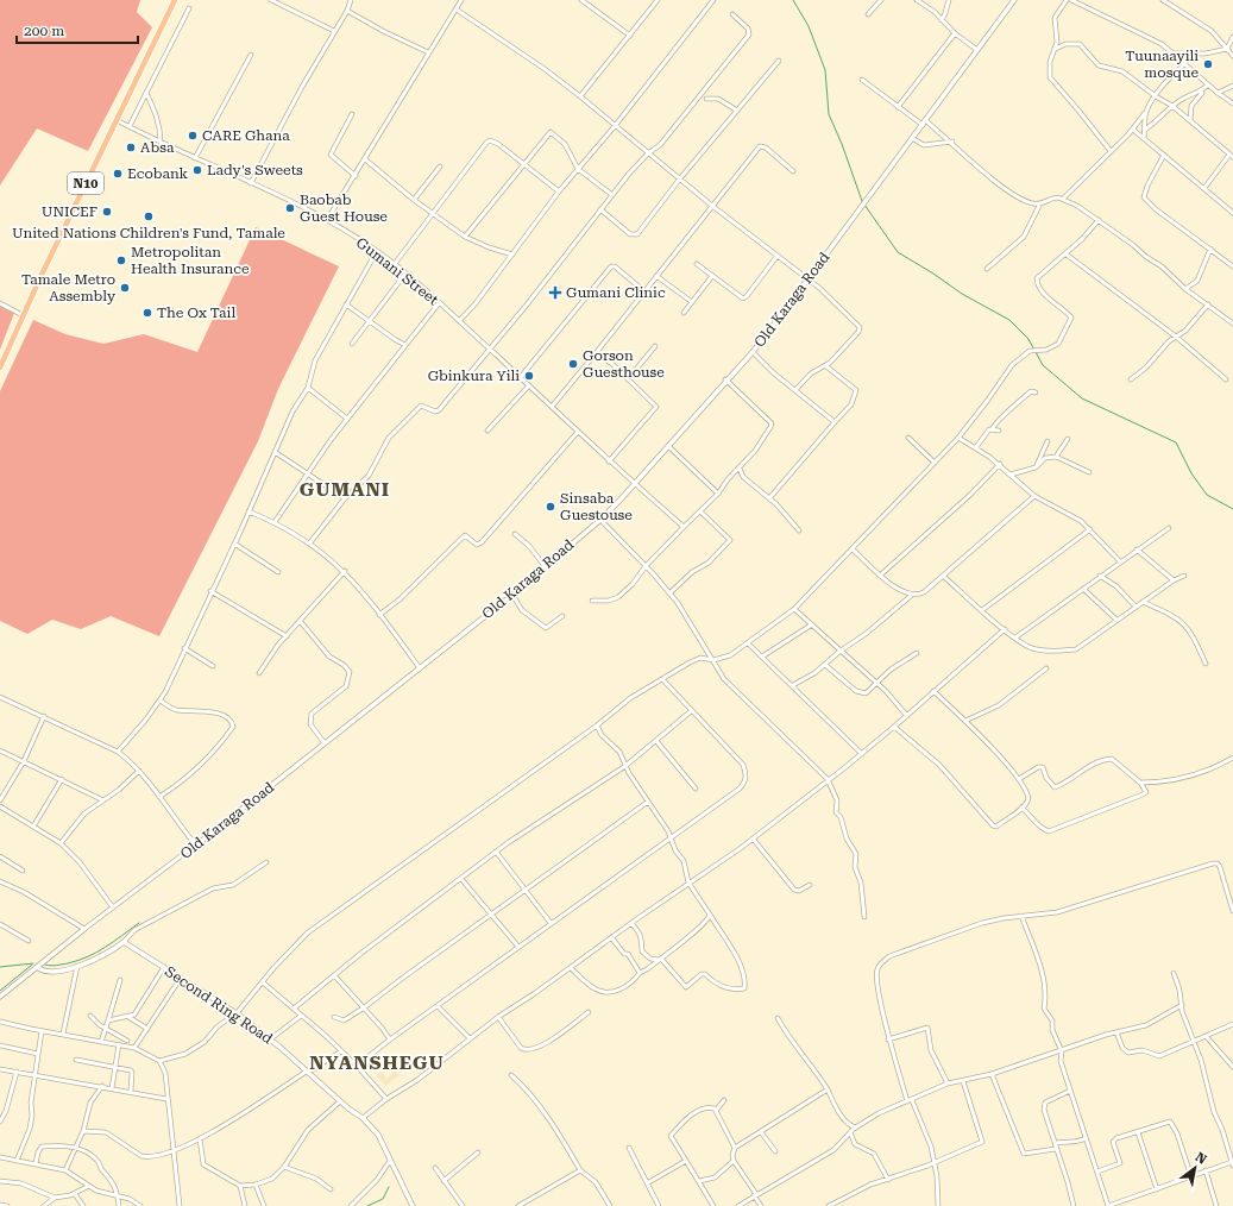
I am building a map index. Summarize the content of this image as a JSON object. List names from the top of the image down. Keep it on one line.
{"streets":{"highway":["N10"],"street":["Gumani Street","Old Karaga Road","Second Ring Road"]},"crossings":[["N10","Gumani Street"],["Gumani Street","Old Karaga Road"]],"districts":["GUMANI","NYANSHEGU"],"places":{"other":["Tuunaayili mosque","CARE Ghana","Absa","Lady's Sweets","Ecobank","Baobab Guest House","UNICEF","United Nations Children's Fund, Tamale","Metropolitan Health Insurance","Tamale Metro Assembly","The Ox Tail","Gorson Guesthouse","Gbinkura Yili","Sinsaba Guestouse"],"health":["Gumani Clinic"]},"scale_bar":"200 m","north":"top right"}
